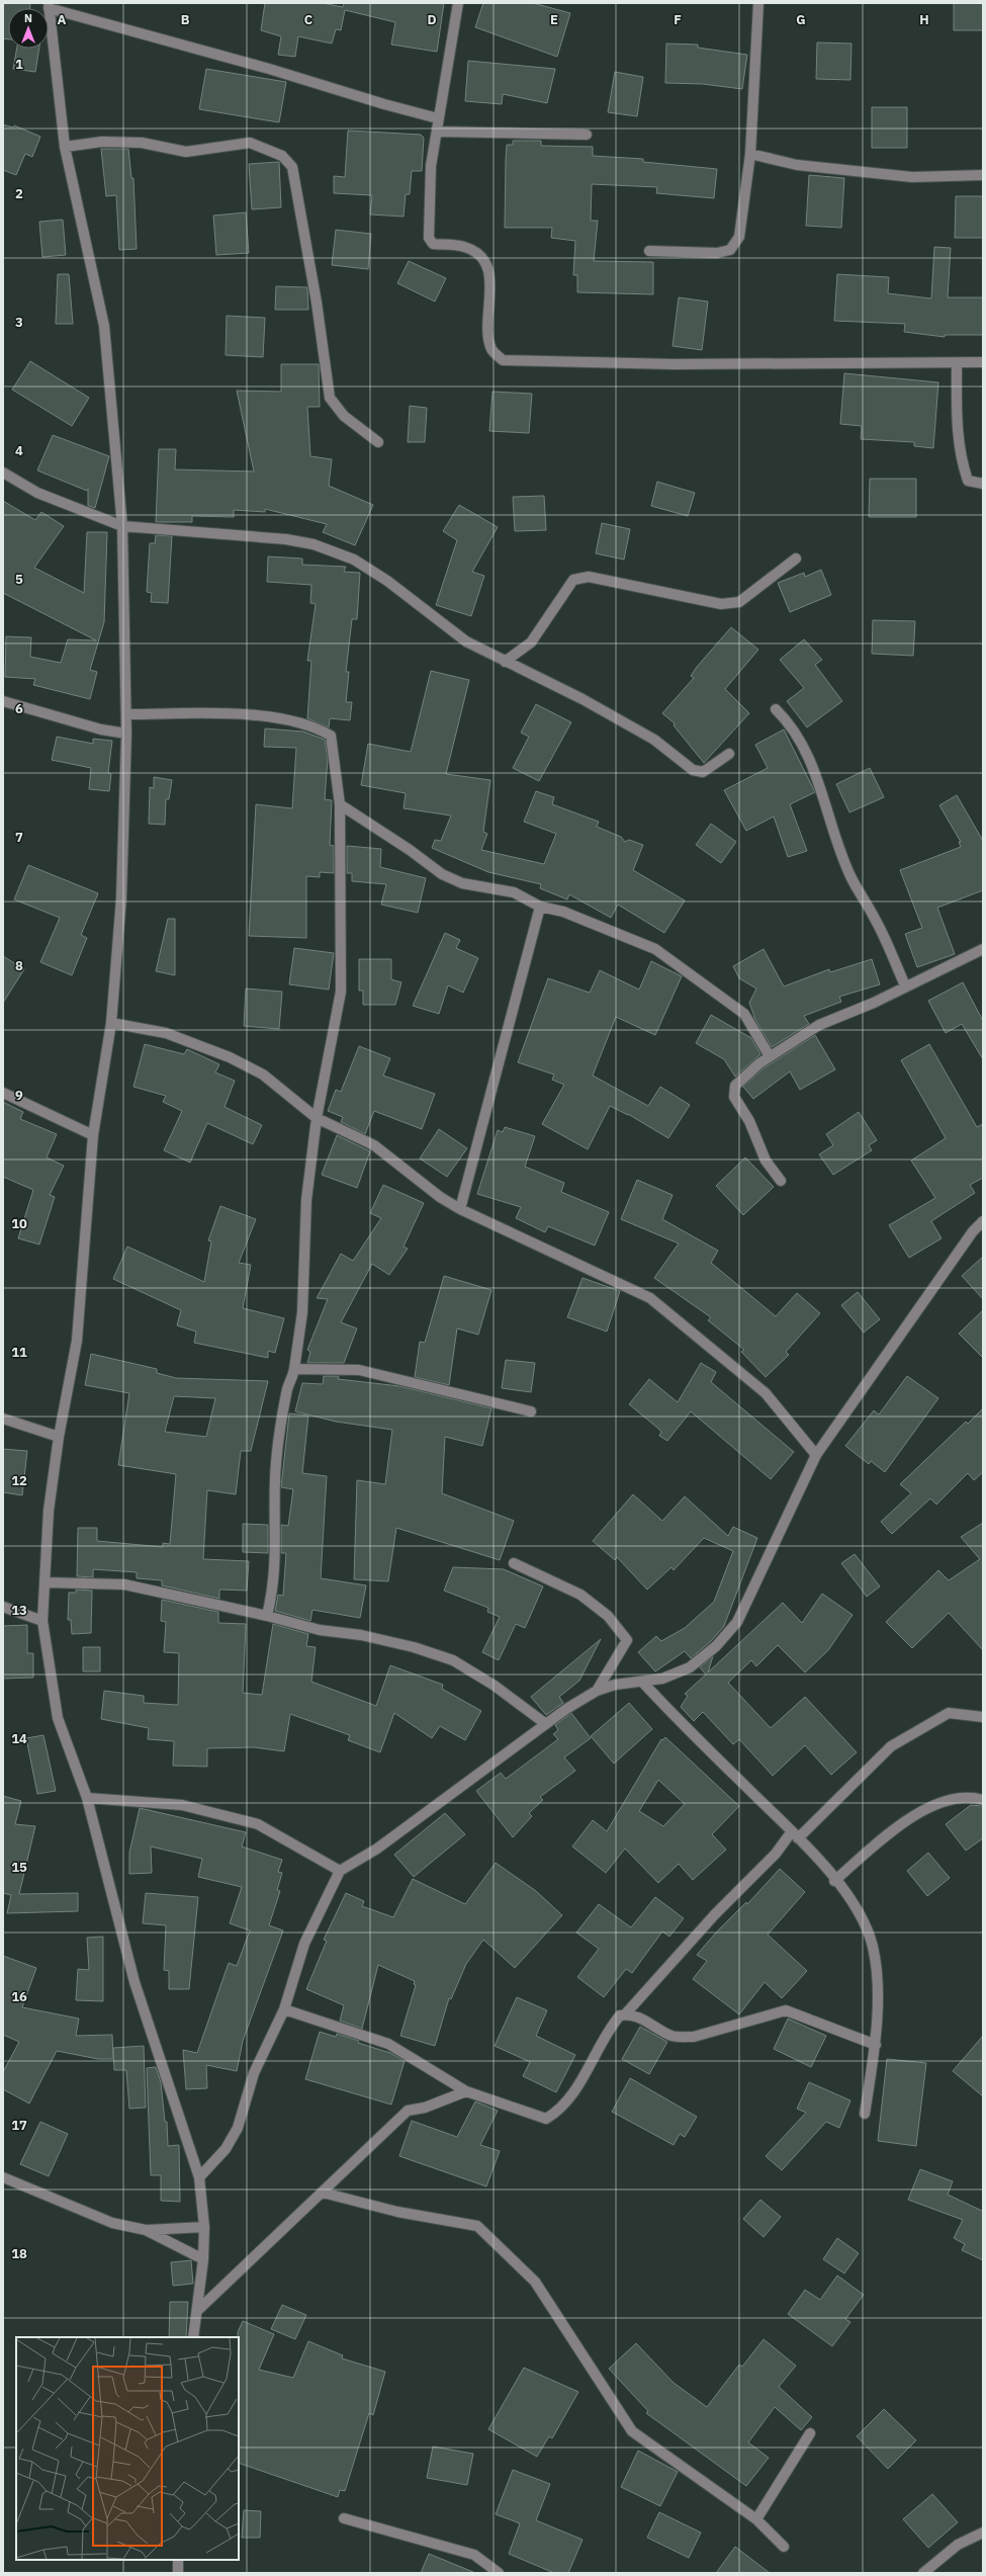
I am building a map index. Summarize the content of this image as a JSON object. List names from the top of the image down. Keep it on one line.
{"north":"top","grid":{"columns":["A","B","C","D","E","F","G","H"],"rows":["1","2","3","4","5","6","7","8","9","10","11","12","13","14","15","16","17","18"]}}
